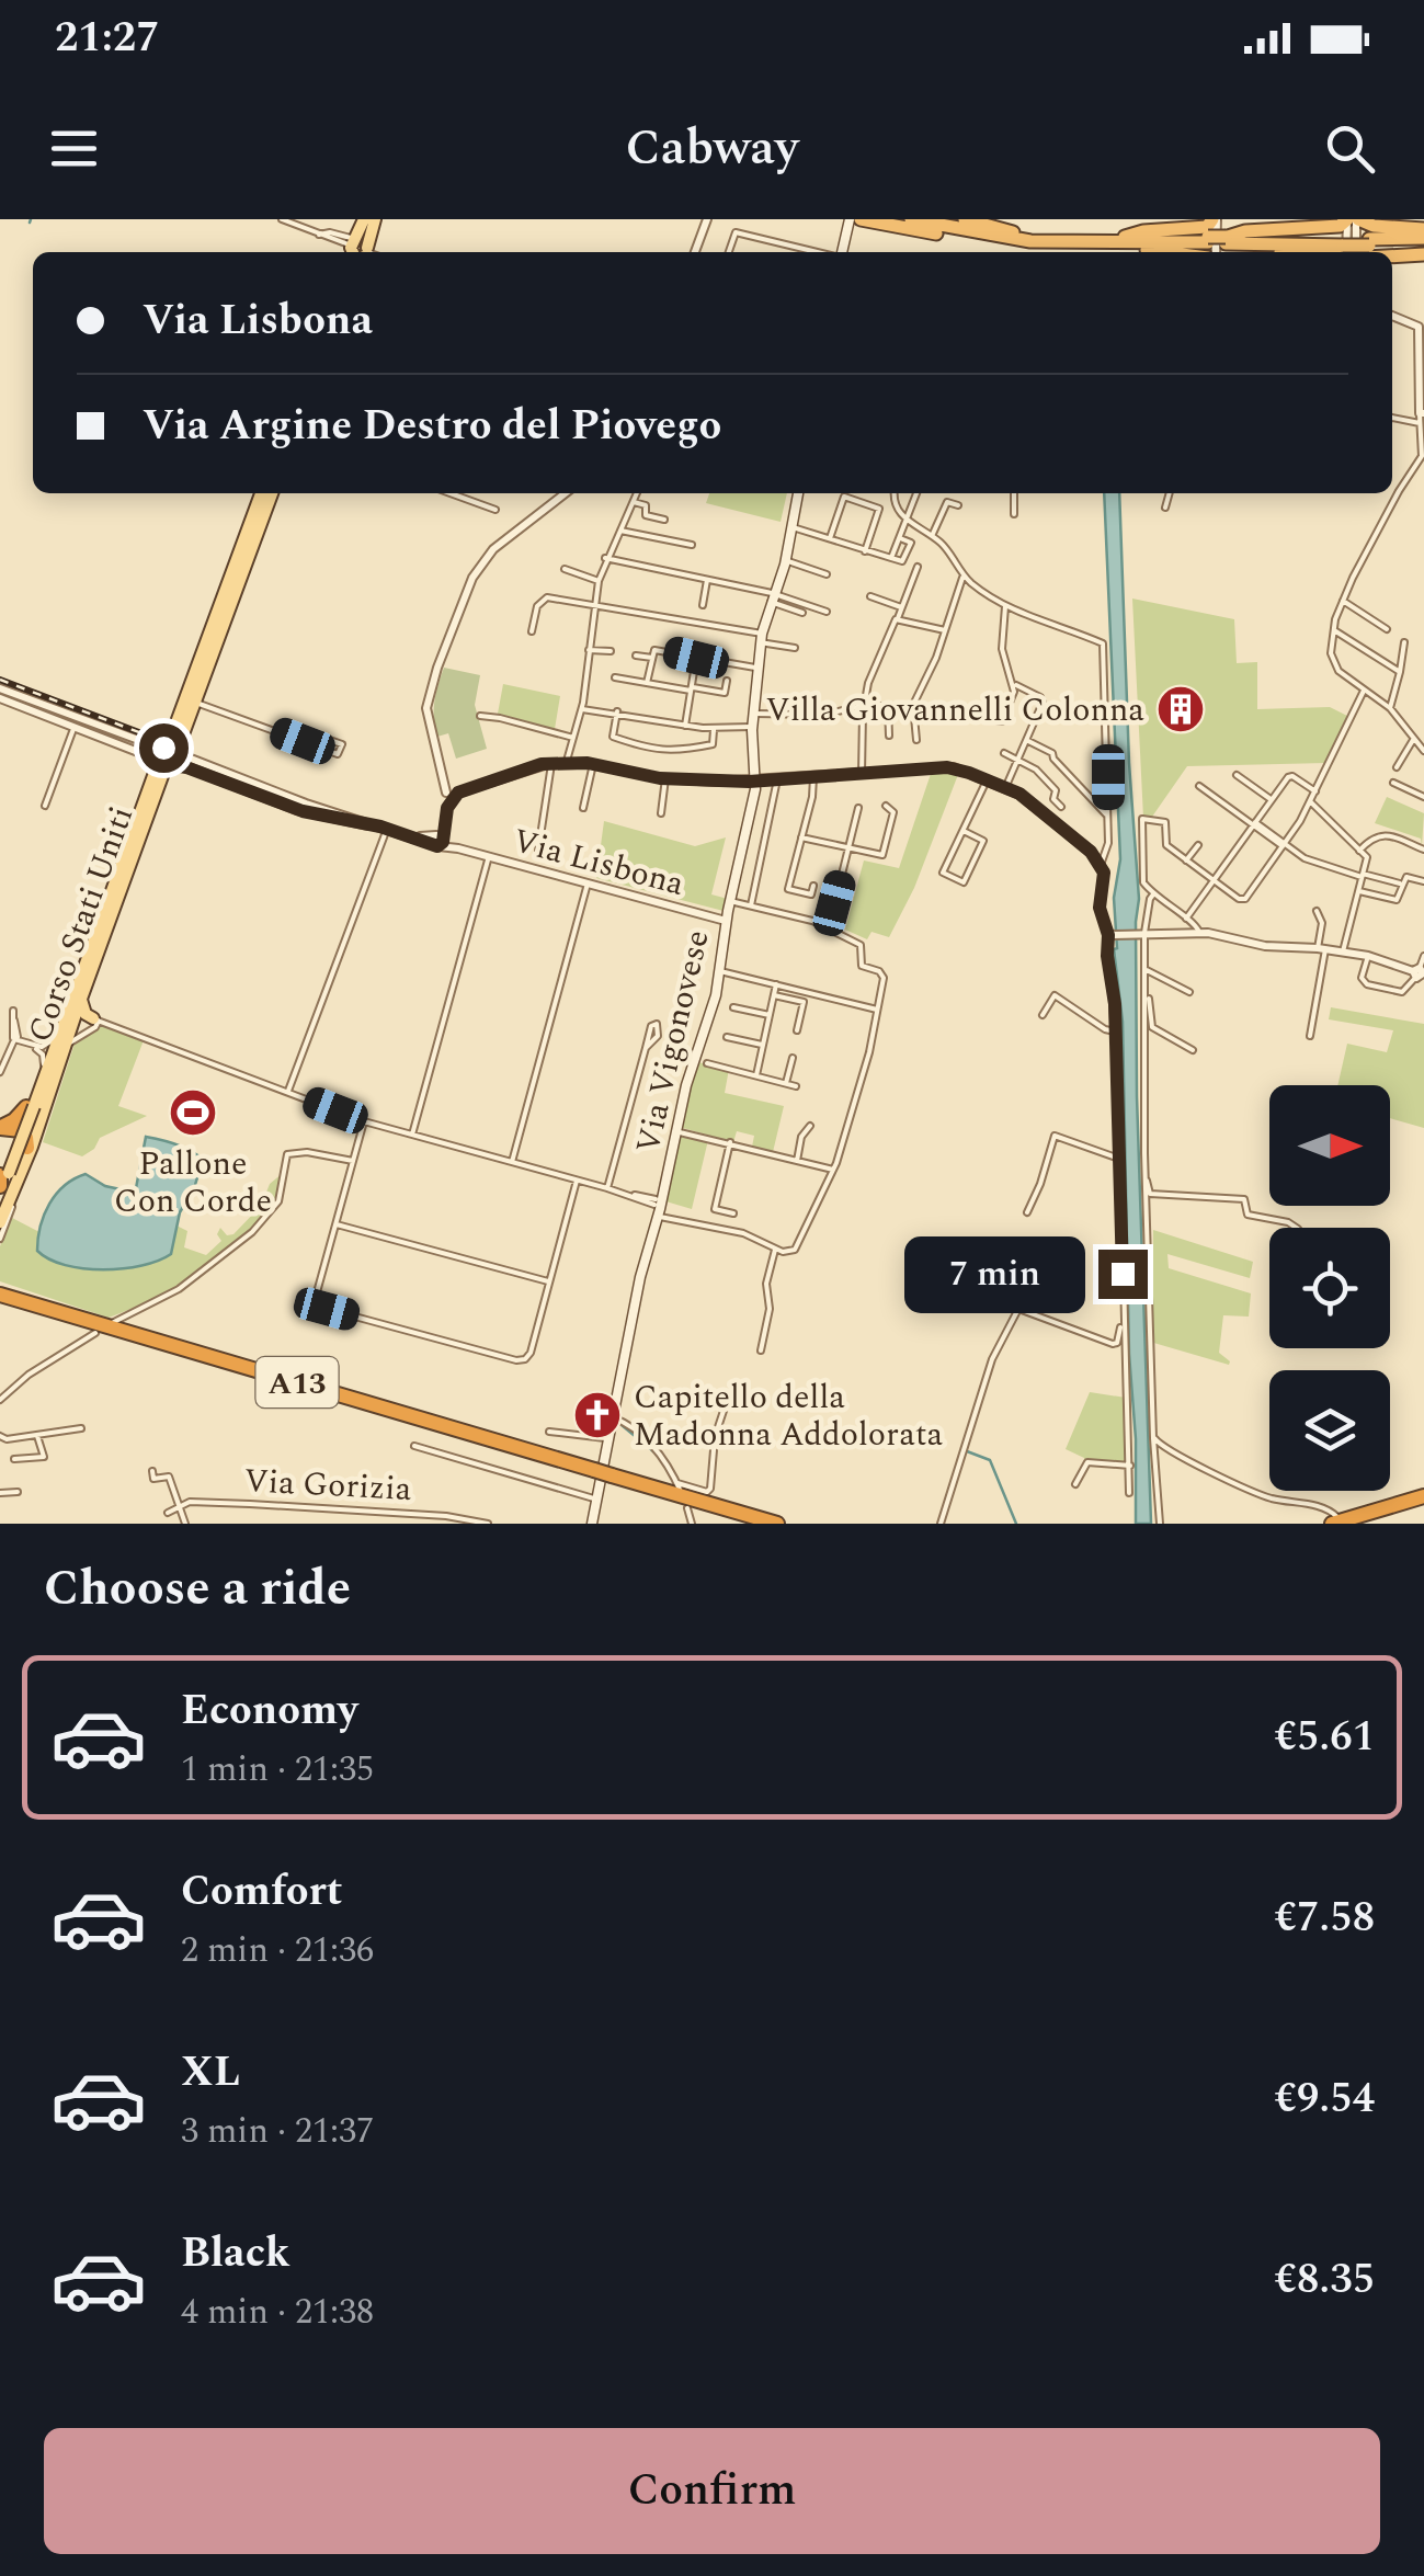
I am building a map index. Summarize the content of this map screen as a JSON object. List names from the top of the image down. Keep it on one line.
{"streets":{"highway":["A13"],"main road":["Corso Stati Uniti","Via Vigonovese"],"street":["Via Lisbona","Via Gorizia"]},"crossings":[["Via Lisbona","Corso Stati Uniti"],["Via Lisbona","Via Vigonovese"]],"places":{"building":["Villa Giovannelli Colonna"],"sports":["Pallone Con Corde"],"church":["Capitello della Madonna Addolorata"]},"north":"right","page":{"status":"21:27","header":"Cabway","banner":["Via Lisbona","Via Argine Destro del Piovego"],"bubble":"7 min","heading":"Choose a ride","list":[{"name":"Economy","note":"1 min · 21:35","value":"€5.61"},{"name":"Comfort","note":"2 min · 21:36","value":"€7.58"},{"name":"XL","note":"3 min · 21:37","value":"€9.54"},{"name":"Black","note":"4 min · 21:38","value":"€8.35"}],"buttons":"Confirm"}}
